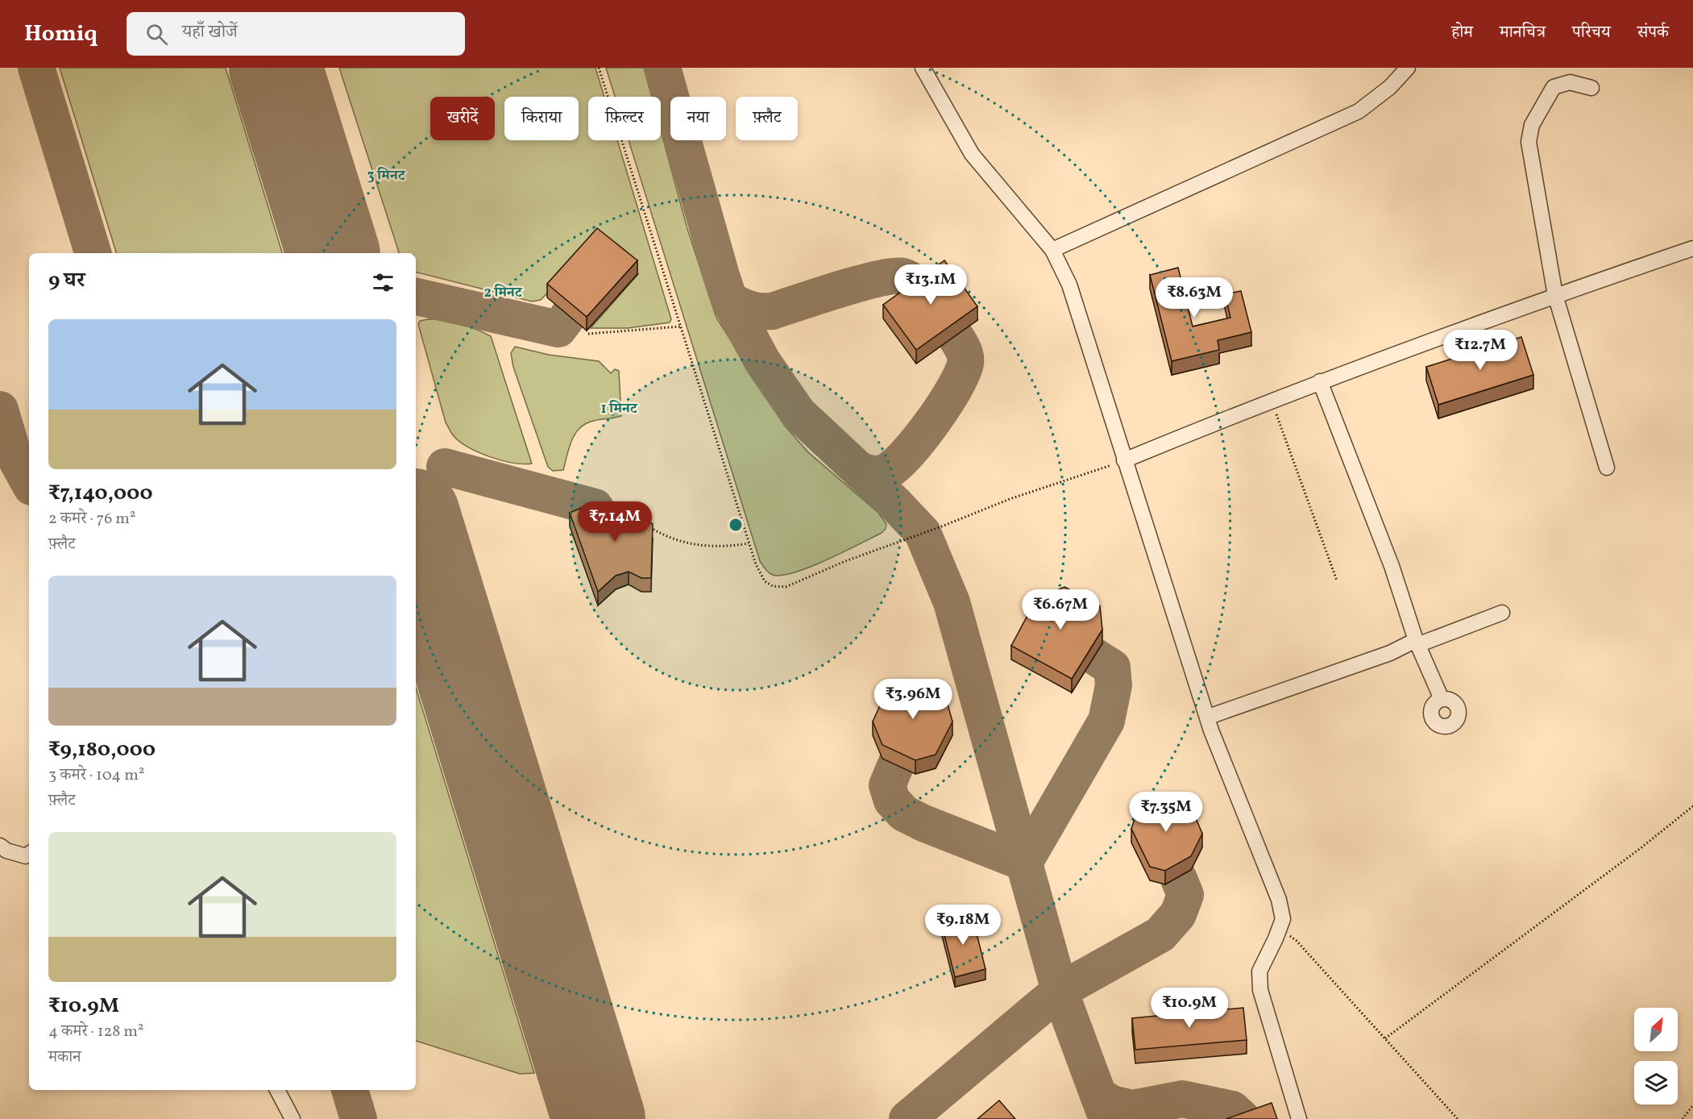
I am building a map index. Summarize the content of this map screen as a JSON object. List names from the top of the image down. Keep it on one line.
{"north":"top right","page":{"header":"Homiq","search":"यहाँ खोजें","nav":["होम","मानचित्र","परिचय","संपर्क"],"chip":["खरीदें","किराया","फ़िल्टर","नया","फ़्लैट"],"heading":"9 घर","price":["₹13.1M","₹8.63M","₹12.7M","₹7.14M","₹6.67M","₹3.96M","₹7.35M","₹9.18M","₹10.9M"],"list":[{"name":"₹7,140,000","note":"2 कमरे · 76 m² · फ़्लैट"},{"name":"₹9,180,000","note":"3 कमरे · 104 m² · फ़्लैट"},{"name":"₹10.9M","note":"4 कमरे · 128 m² · मकान"}]},"rings":["3 मिनट","2 मिनट","1 मिनट"]}
